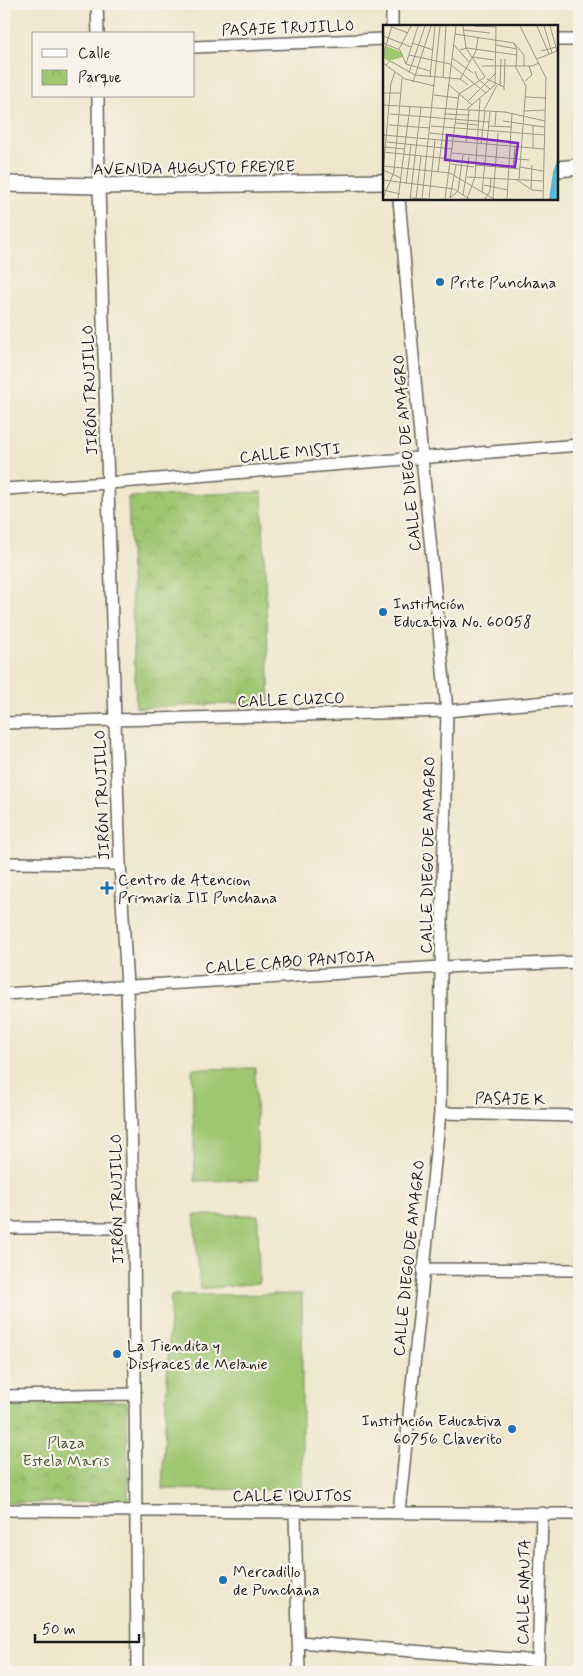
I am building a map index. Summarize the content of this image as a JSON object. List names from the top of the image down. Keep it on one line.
{"streets":{"main road":["AVENIDA AUGUSTO FREYRE"],"street":["PASAJE TRUJILLO","JIRÓN TRUJILLO","CALLE MISTI","CALLE DIEGO DE AMAGRO","CALLE CUZCO","CALLE CABO PANTOJA","PASAJE K","CALLE IQUITOS","CALLE NAUTA"]},"crossings":[["AVENIDA AUGUSTO FREYRE","JIRÓN TRUJILLO"],["JIRÓN TRUJILLO","CALLE MISTI"],["JIRÓN TRUJILLO","CALLE CUZCO"],["JIRÓN TRUJILLO","CALLE CABO PANTOJA"],["JIRÓN TRUJILLO","CALLE IQUITOS"],["CALLE MISTI","CALLE DIEGO DE AMAGRO"],["CALLE DIEGO DE AMAGRO","CALLE CUZCO"],["CALLE DIEGO DE AMAGRO","CALLE CABO PANTOJA"],["CALLE DIEGO DE AMAGRO","PASAJE K"],["CALLE DIEGO DE AMAGRO","CALLE IQUITOS"],["CALLE IQUITOS","CALLE NAUTA"]],"parks":["Plaza Estela Maris"],"places":{"other":["Prite Punchana","Institución Educativa No. 60058","La Tiendita y Disfraces de Melanie","Institución Educativa 60756 Claverito","Mercadillo de Punchana"],"health":["Centro de Atencion Primaria III Punchana"]},"legend":["Calle","Parque"],"scale_bar":"50 m"}
